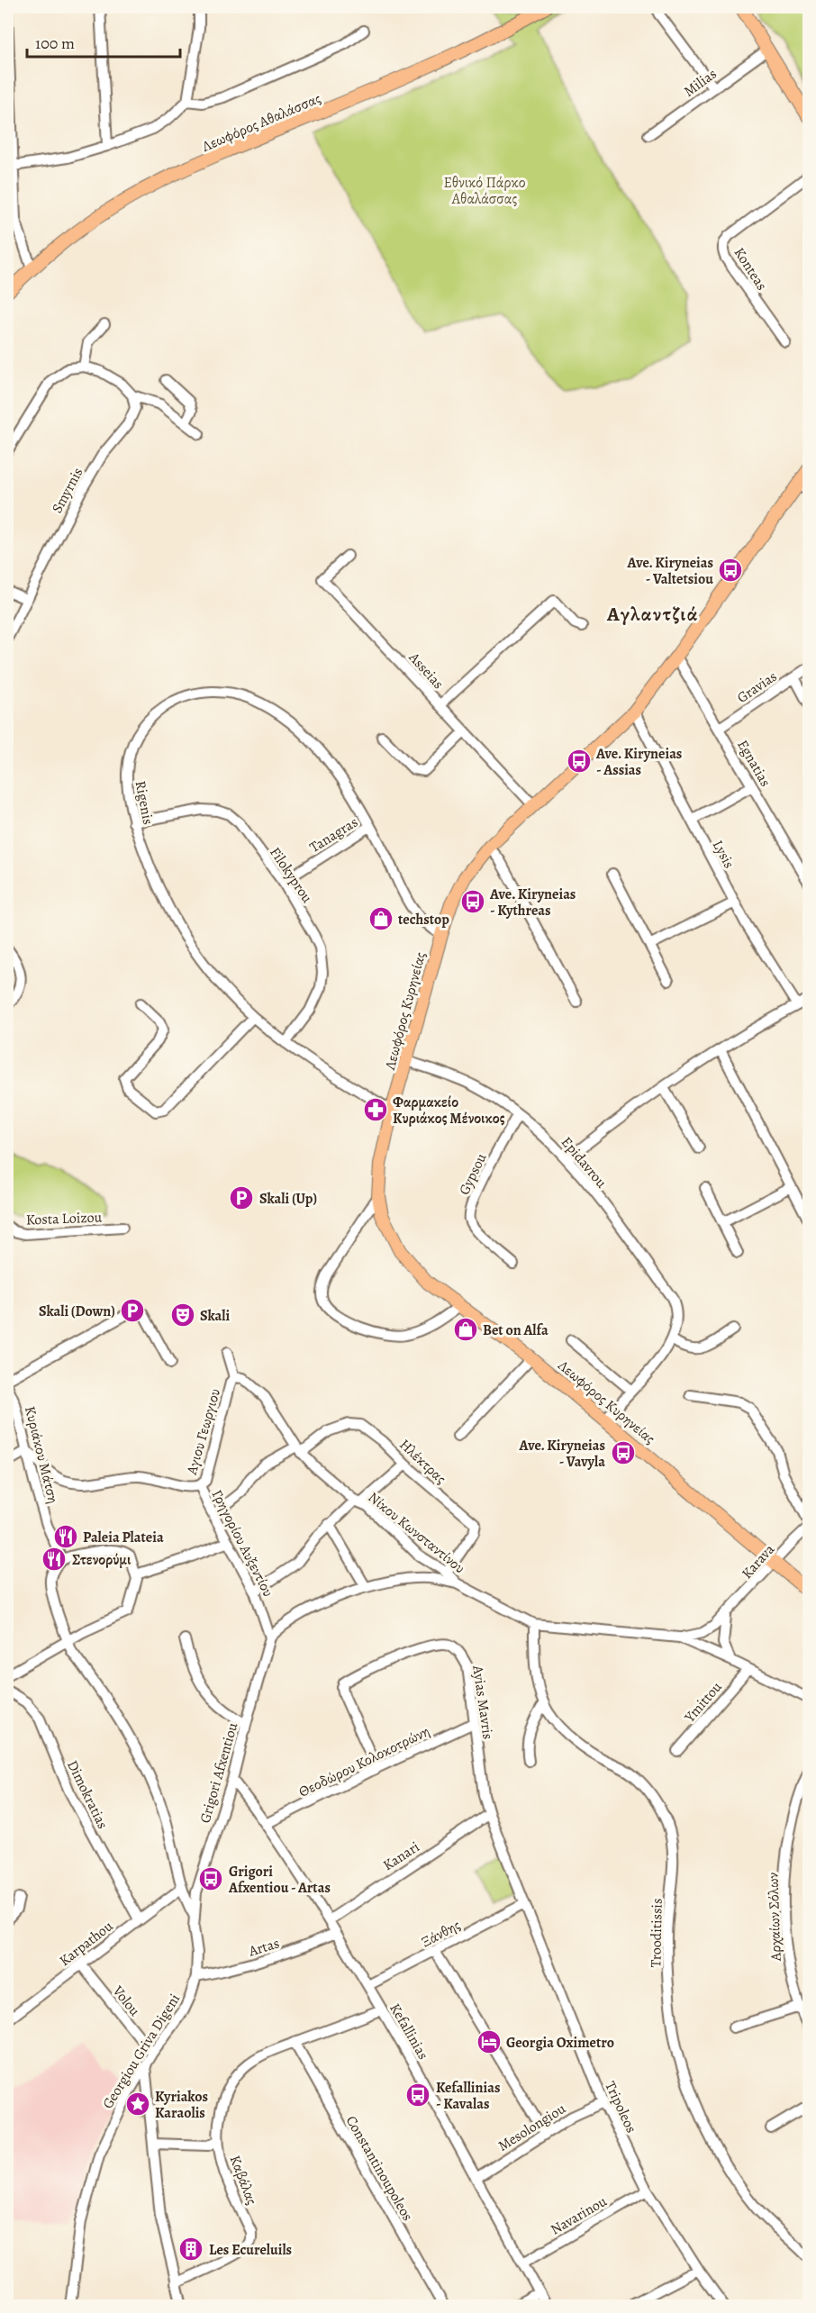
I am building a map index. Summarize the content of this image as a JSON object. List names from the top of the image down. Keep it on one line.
{"streets":{"main road":["Λεωφόρος Αθαλάσσας","Λεωφόρος Κυρηνείας"],"street":["Milias","Konteas","Smyrnis","Asseias","Gravias","Egnatias","Rigenis","Tanagras","Lysis","Filokyprou","Epidavrou","Gypsou","Kosta Loizou","Αγιου Γεωργιου","Κυριάκου Μάτση","Ηλέκτρας","Νίκου Κωνσταντίνου","Γρηγορίου Αυξεντίου","Karava","Ymittou","Ayias Mavris","Θεοδώρου Κολοκοτρώνη","Grigori Afxentiou","Dimokratias","Kanari","Αρχαίων Σόλων","Ξάνθης","Trooditissis","Karpathou","Artas","Volou","Kefallinias","Georgiou Griva Digeni","Tripoleos","Mesolongiou","Constantinoupoleos","Καβάλας","Navarinou"]},"crossings":[["Asseias","Λεωφόρος Κυρηνείας"],["Gravias","Egnatias"],["Egnatias","Λεωφόρος Κυρηνείας"],["Rigenis","Tanagras"],["Rigenis","Filokyprou"],["Rigenis","Λεωφόρος Κυρηνείας"],["Tanagras","Filokyprou"],["Lysis","Λεωφόρος Κυρηνείας"],["Λεωφόρος Κυρηνείας","Epidavrou"],["Λεωφόρος Κυρηνείας","Karava"],["Epidavrou","Gypsou"],["Αγιου Γεωργιου","Νίκου Κωνσταντίνου"],["Αγιου Γεωργιου","Γρηγορίου Αυξεντίου"],["Κυριάκου Μάτση","Γρηγορίου Αυξεντίου"],["Κυριάκου Μάτση","Georgiou Griva Digeni"],["Ηλέκτρας","Νίκου Κωνσταντίνου"],["Ηλέκτρας","Γρηγορίου Αυξεντίου"],["Νίκου Κωνσταντίνου","Karava"],["Νίκου Κωνσταντίνου","Ymittou"],["Νίκου Κωνσταντίνου","Trooditissis"],["Γρηγορίου Αυξεντίου","Grigori Afxentiou"],["Ayias Mavris","Θεοδώρου Κολοκοτρώνη"],["Ayias Mavris","Kanari"],["Ayias Mavris","Ξάνθης"],["Ayias Mavris","Tripoleos"],["Θεοδώρου Κολοκοτρώνη","Kefallinias"],["Grigori Afxentiou","Kefallinias"],["Grigori Afxentiou","Georgiou Griva Digeni"],["Dimokratias","Karpathou"],["Kanari","Kefallinias"],["Ξάνθης","Kefallinias"],["Ξάνθης","Tripoleos"],["Karpathou","Volou"],["Karpathou","Georgiou Griva Digeni"],["Artas","Kefallinias"],["Artas","Georgiou Griva Digeni"],["Volou","Georgiou Griva Digeni"],["Kefallinias","Mesolongiou"],["Kefallinias","Καβάλας"],["Kefallinias","Navarinou"],["Tripoleos","Mesolongiou"],["Tripoleos","Navarinou"],["Constantinoupoleos","Καβάλας"]],"districts":["Αγλαντζιά"],"parks":["Εθνικό Πάρκο Αθαλάσσας"],"places":{"bus stop":["Ave. Kiryneias - Valtetsiou","Ave. Kiryneias - Assias","Ave. Kiryneias - Kythreas","Ave. Kiryneias - Vavyla","Grigori Afxentiou - Artas","Kefallinias - Kavalas"],"shop":["techstop","Bet on Alfa"],"pharmacy":["Φαρμακείο Κυριάκος Μένοικος"],"parking":["Skali (Up)","Skali (Down)"],"theatre":["Skali"],"restaurant":["Paleia Plateia","Στενορύμι"],"hotel":["Georgia Oximetro"],"place":["Kyriakos Karaolis"],"building":["Les Ecureluils"]},"scale_bar":"100 m"}
